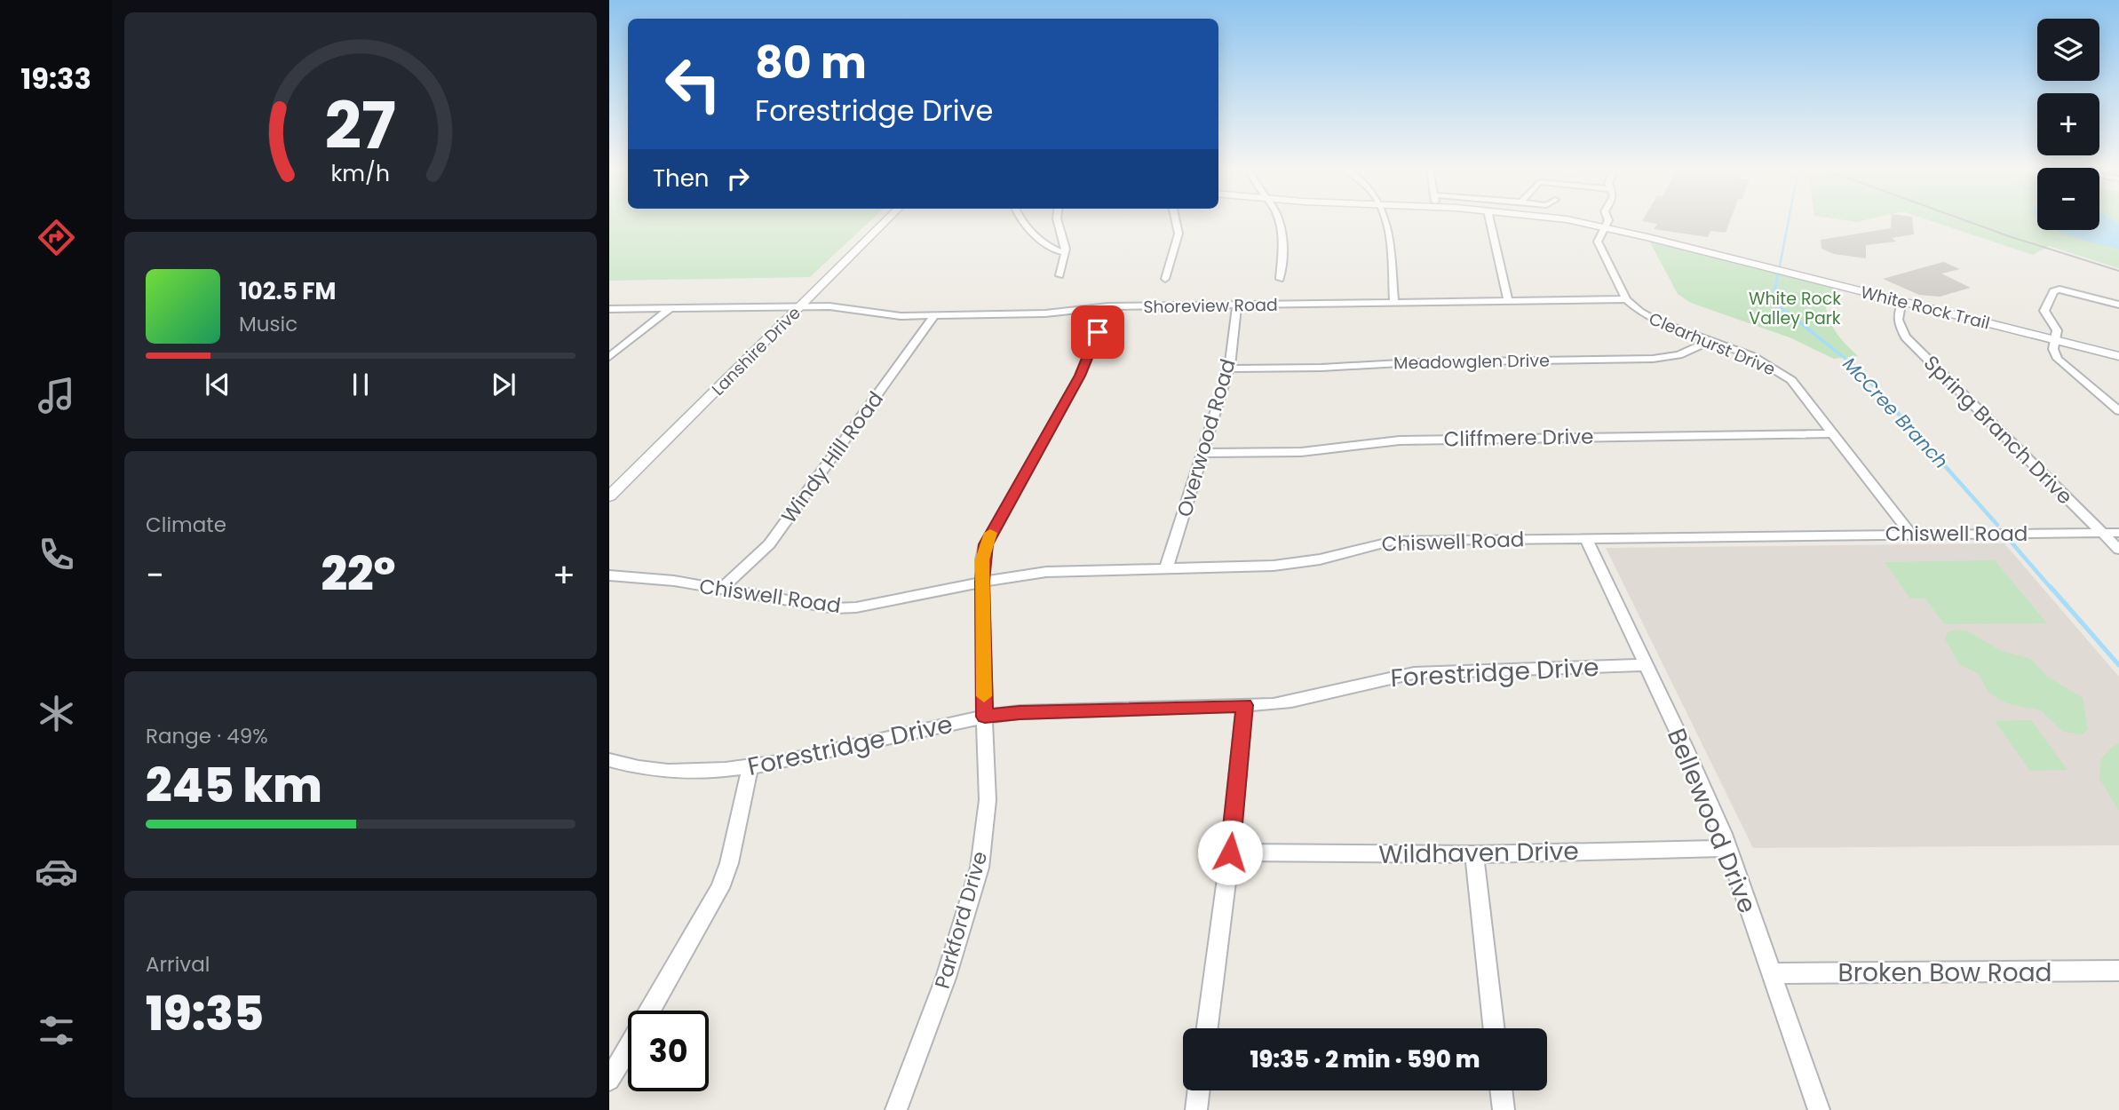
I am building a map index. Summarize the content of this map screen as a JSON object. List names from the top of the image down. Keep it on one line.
{"streets":{"street":["Shoreview Road","White Rock Trail","Clearhurst Drive","Lanshire Drive","Meadowglen Drive","Spring Branch Drive","Overwood Road","Cliffmere Drive","Windy Hill Road","Chiswell Road","Forestridge Drive","Bellewood Drive","Wildhaven Drive","Parkford Drive","Broken Bow Road"]},"crossings":[["Shoreview Road","Clearhurst Drive"],["Shoreview Road","Lanshire Drive"],["Shoreview Road","Overwood Road"],["Shoreview Road","Windy Hill Road"],["Shoreview Road","Parkford Drive"],["White Rock Trail","Clearhurst Drive"],["White Rock Trail","Spring Branch Drive"],["Clearhurst Drive","Meadowglen Drive"],["Clearhurst Drive","Cliffmere Drive"],["Clearhurst Drive","Chiswell Road"],["Meadowglen Drive","Overwood Road"],["Spring Branch Drive","Chiswell Road"],["Overwood Road","Cliffmere Drive"],["Overwood Road","Chiswell Road"],["Windy Hill Road","Chiswell Road"],["Chiswell Road","Bellewood Drive"],["Chiswell Road","Parkford Drive"],["Forestridge Drive","Bellewood Drive"],["Forestridge Drive","Parkford Drive"],["Bellewood Drive","Wildhaven Drive"],["Bellewood Drive","Broken Bow Road"]],"water":["McCree Branch"],"parks":["White Rock Valley Park"],"page":{"tabs":"19:33","map_buttons":["+","−"],"turn":["80 m","Forestridge Drive"],"then":"Then","song":["102.5 FM","Music"],"tile":["Climate",["Range · 49%","245 km"],["Arrival","19:35"]],"heat":["−","22°","+"],"limit":"30","trip":"19:35 · 2 min · 590 m","gauge":["27","km/h"]}}
